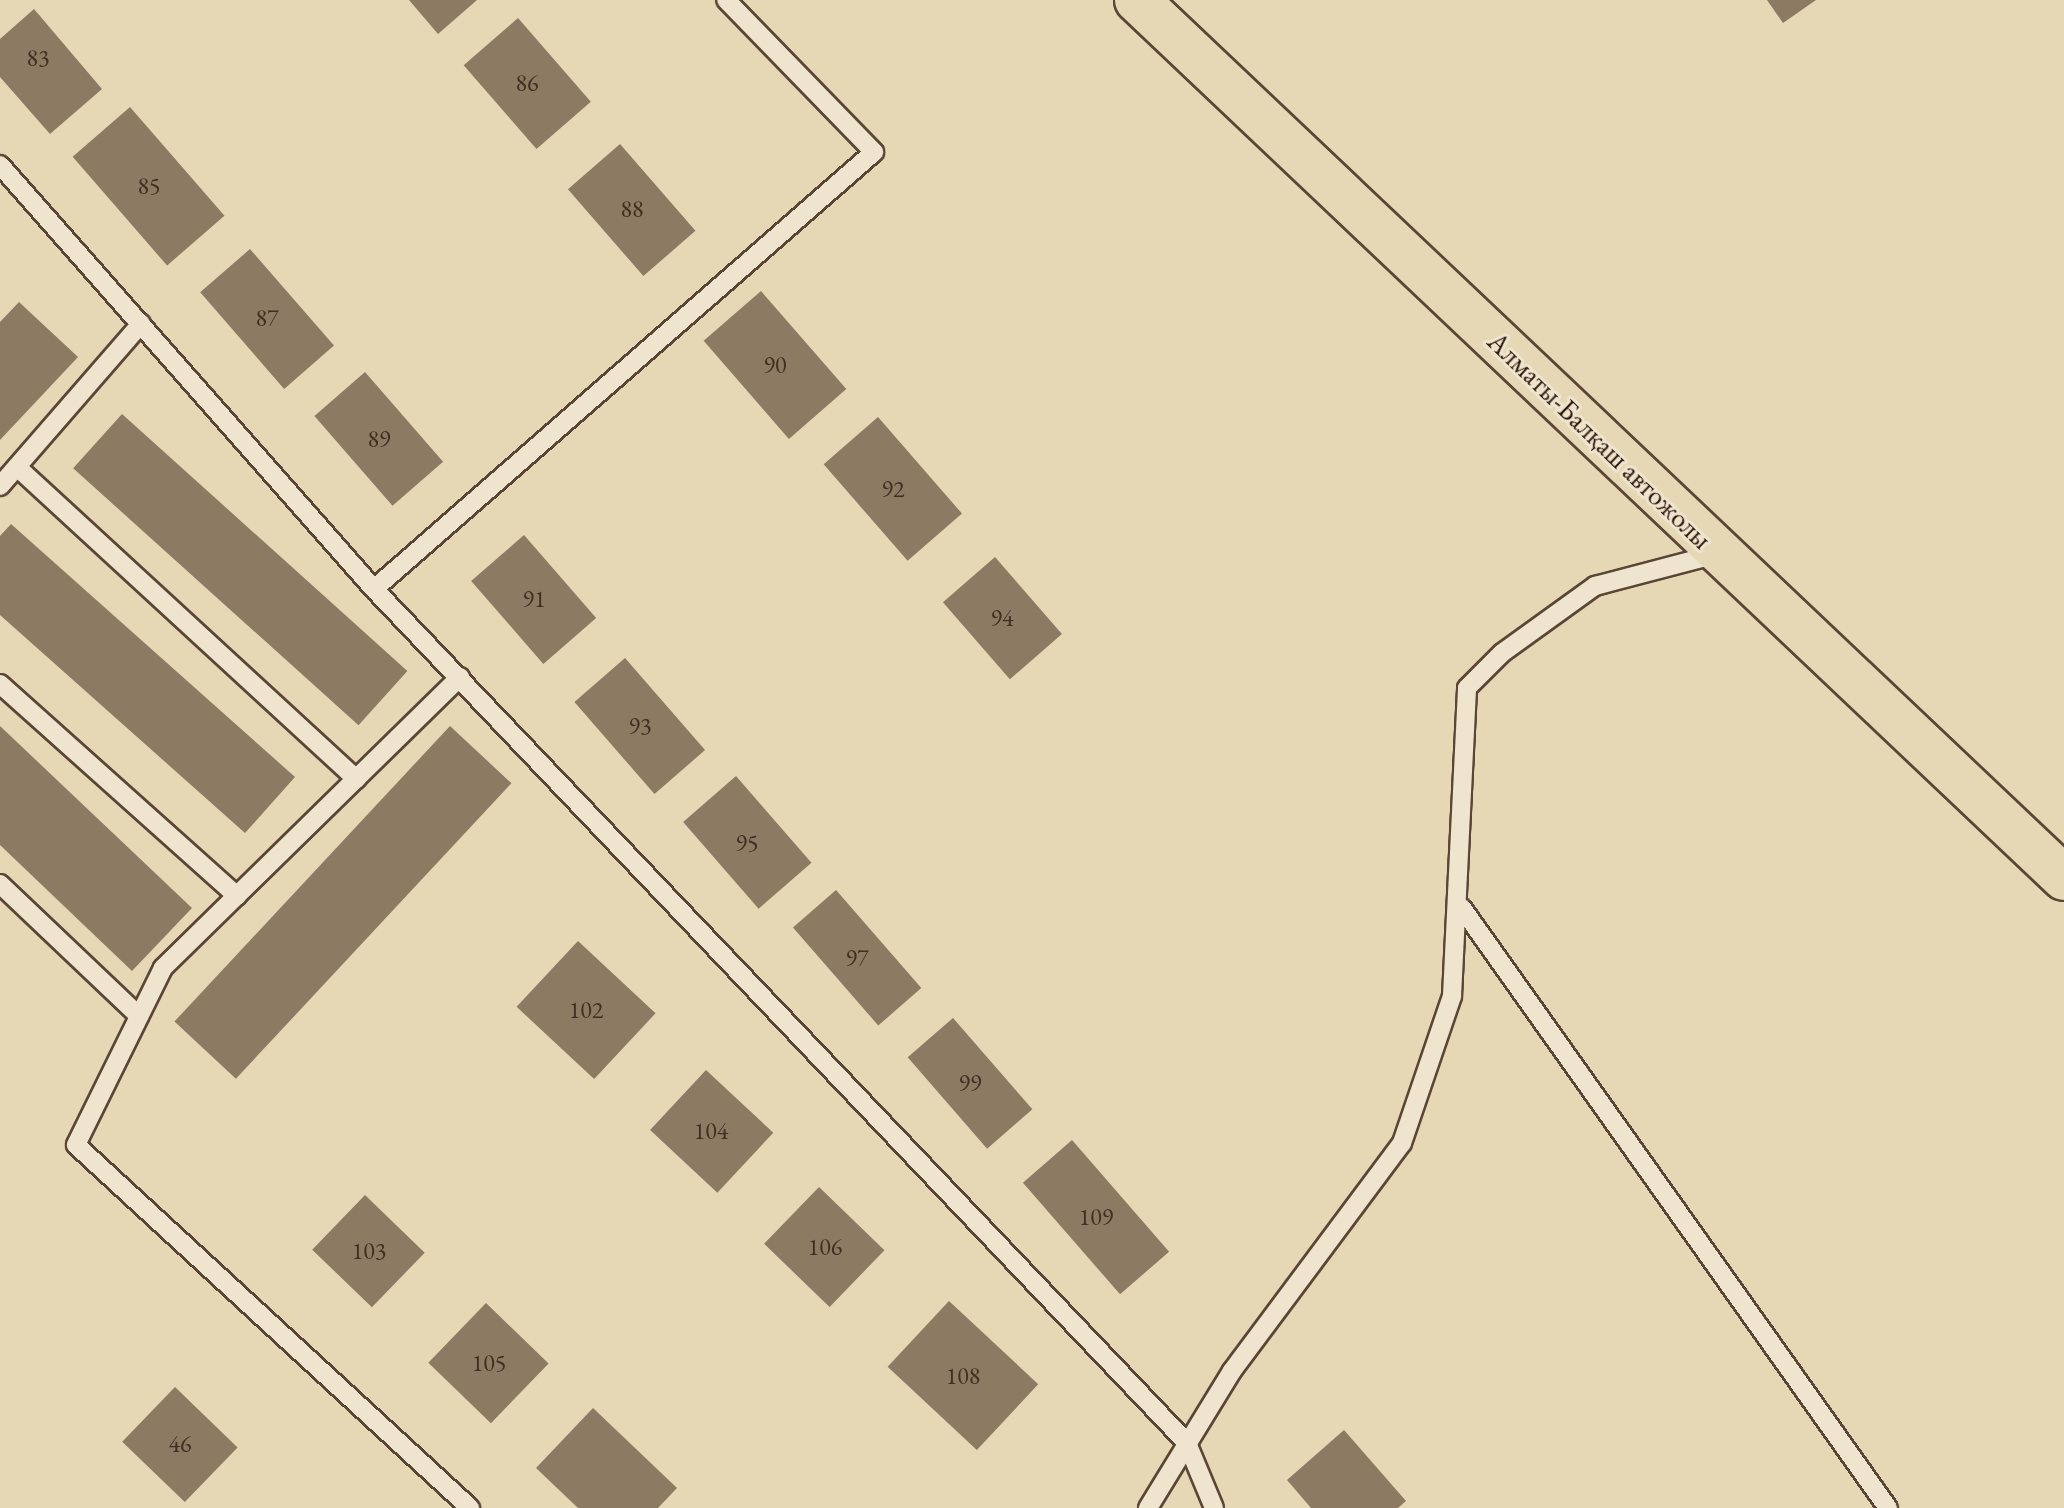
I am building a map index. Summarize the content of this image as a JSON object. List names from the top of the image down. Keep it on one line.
{"streets":{"main road":["Алматы-Балқаш автожолы"]},"house_numbers":["83","86","85","88","87","90","89","92","91","94","93","95","97","102","99","104","109","106","103","105","108","46"]}
